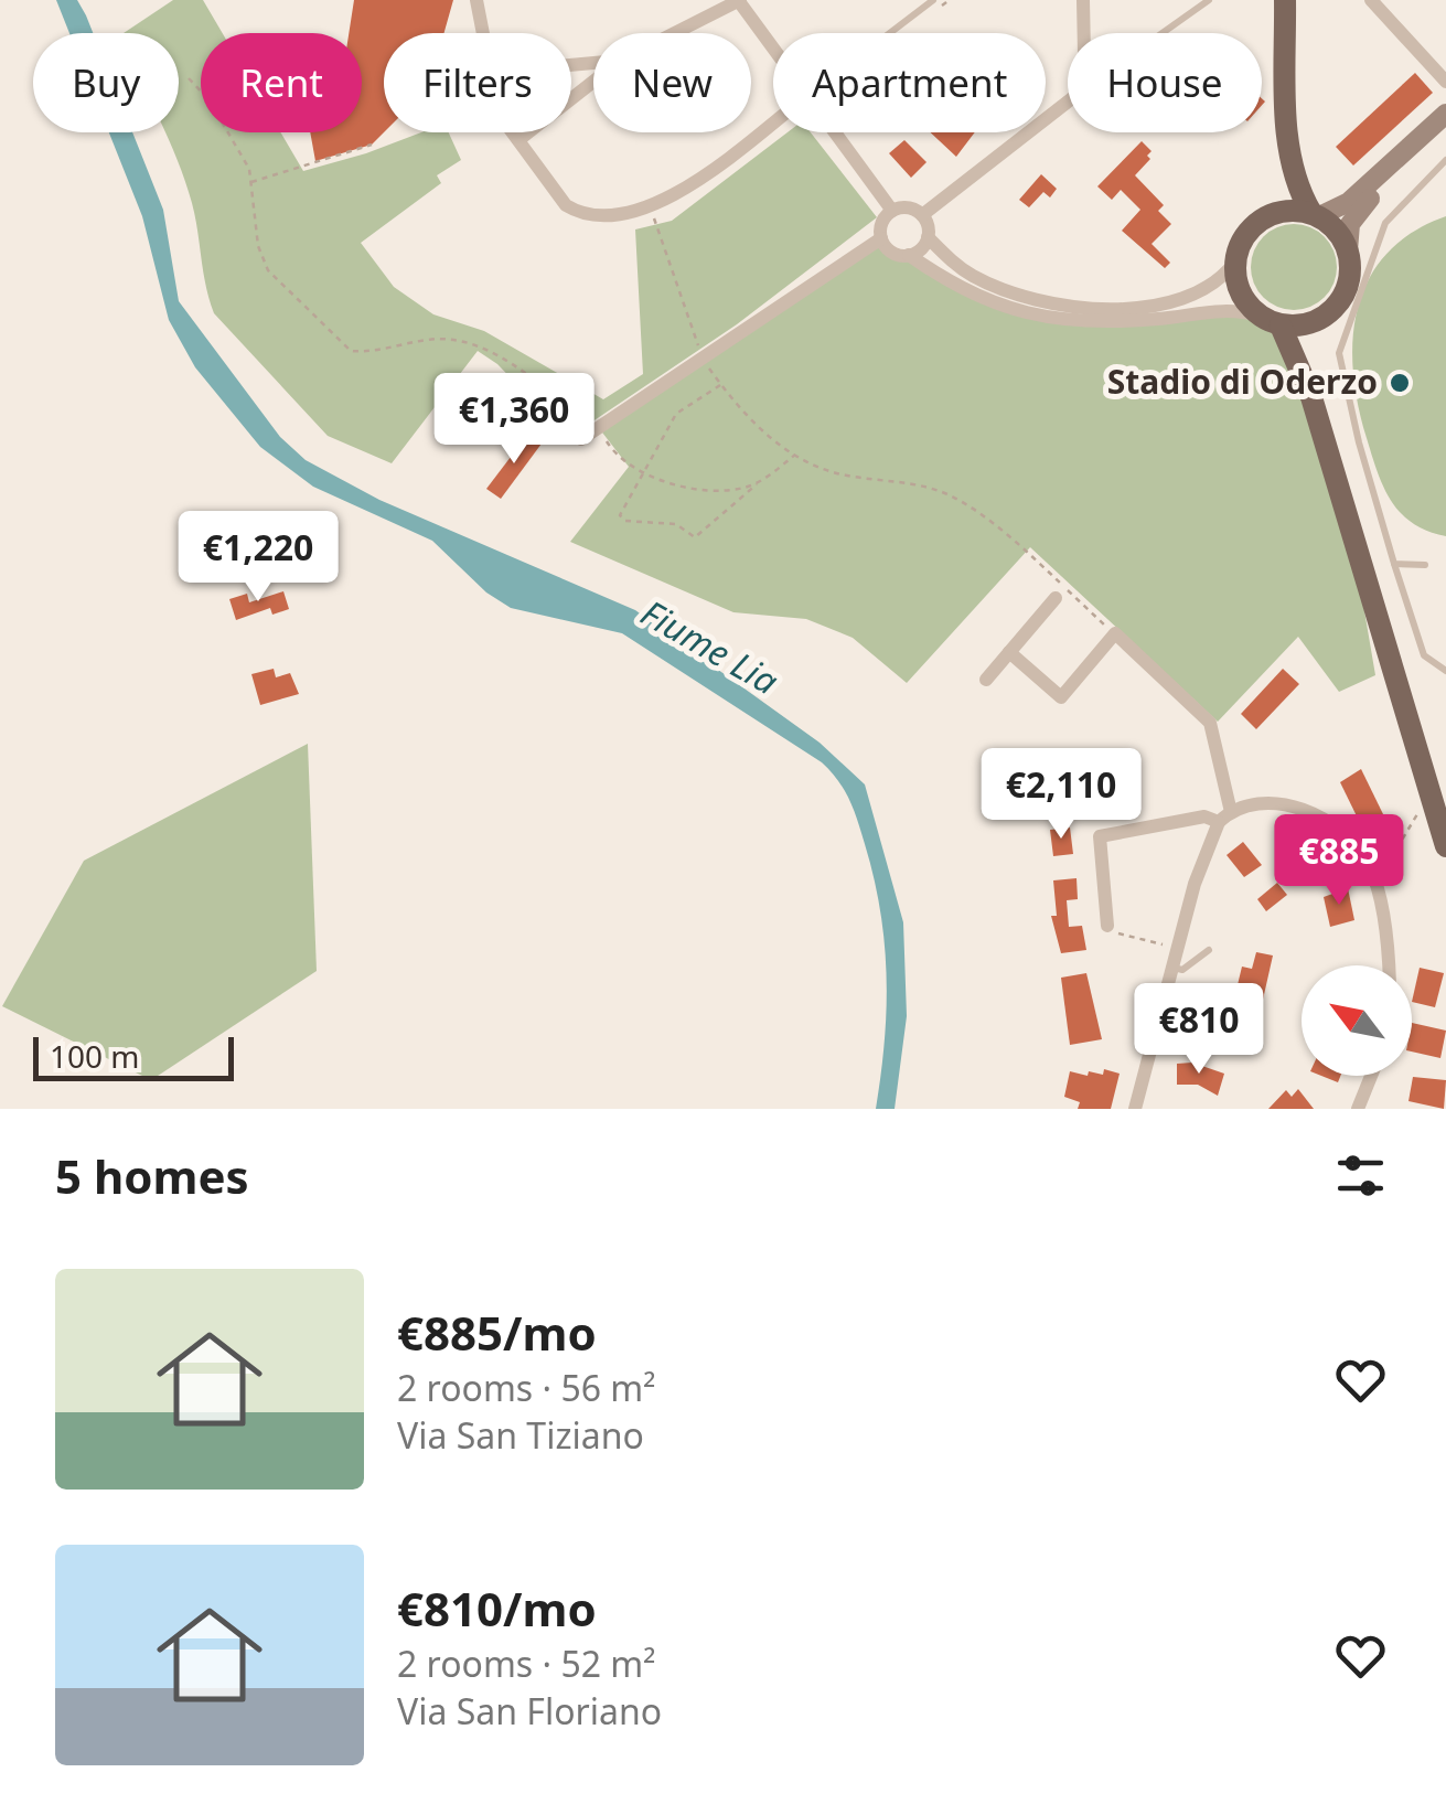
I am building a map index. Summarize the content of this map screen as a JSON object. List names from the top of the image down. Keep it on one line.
{"water":["Fiume Lia"],"places":["Stadio di Oderzo"],"scale_bar":"100 m","north":"top left","page":{"chip":["Buy","Rent","Filters","New","Apartment","House"],"price":["€1,360","€1,220","€2,110","€885","€810"],"scale":"100 m","heading":"5 homes","list":[{"name":"€885/mo","note":"2 rooms · 56 m² · Via San Tiziano"},{"name":"€810/mo","note":"2 rooms · 52 m² · Via San Floriano"}]}}
